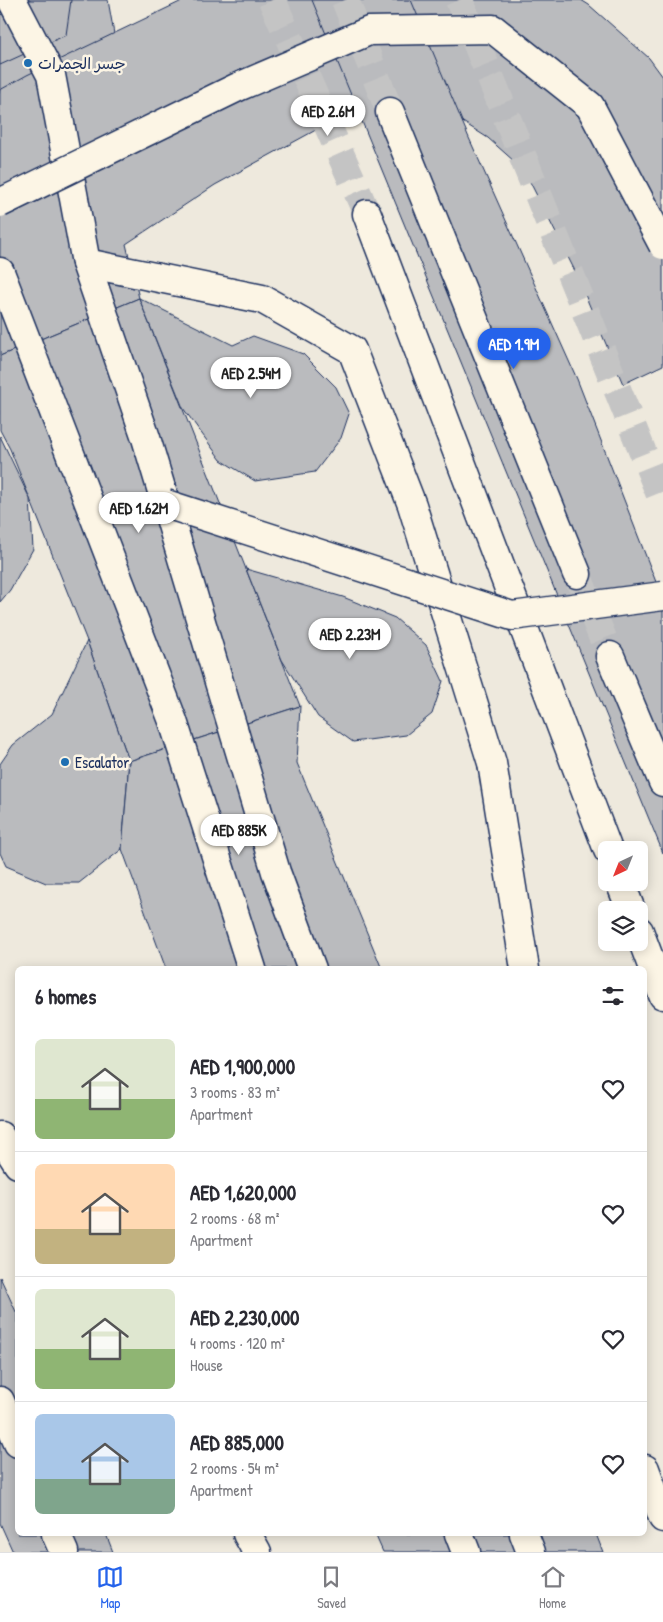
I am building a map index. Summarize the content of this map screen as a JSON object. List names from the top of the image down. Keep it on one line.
{"places":["جسر الجمرات","Escalator"],"north":"bottom left","page":{"price":["AED 2.6M","AED 1.9M","AED 2.54M","AED 1.62M","AED 2.23M","AED 885K"],"heading":"6 homes","list":[{"name":"AED 1,900,000","note":"3 rooms · 83 m² · Apartment"},{"name":"AED 1,620,000","note":"2 rooms · 68 m² · Apartment"},{"name":"AED 2,230,000","note":"4 rooms · 120 m² · House"},{"name":"AED 885,000","note":"2 rooms · 54 m² · Apartment"}],"tabs":["Map","Saved","Home"]}}
